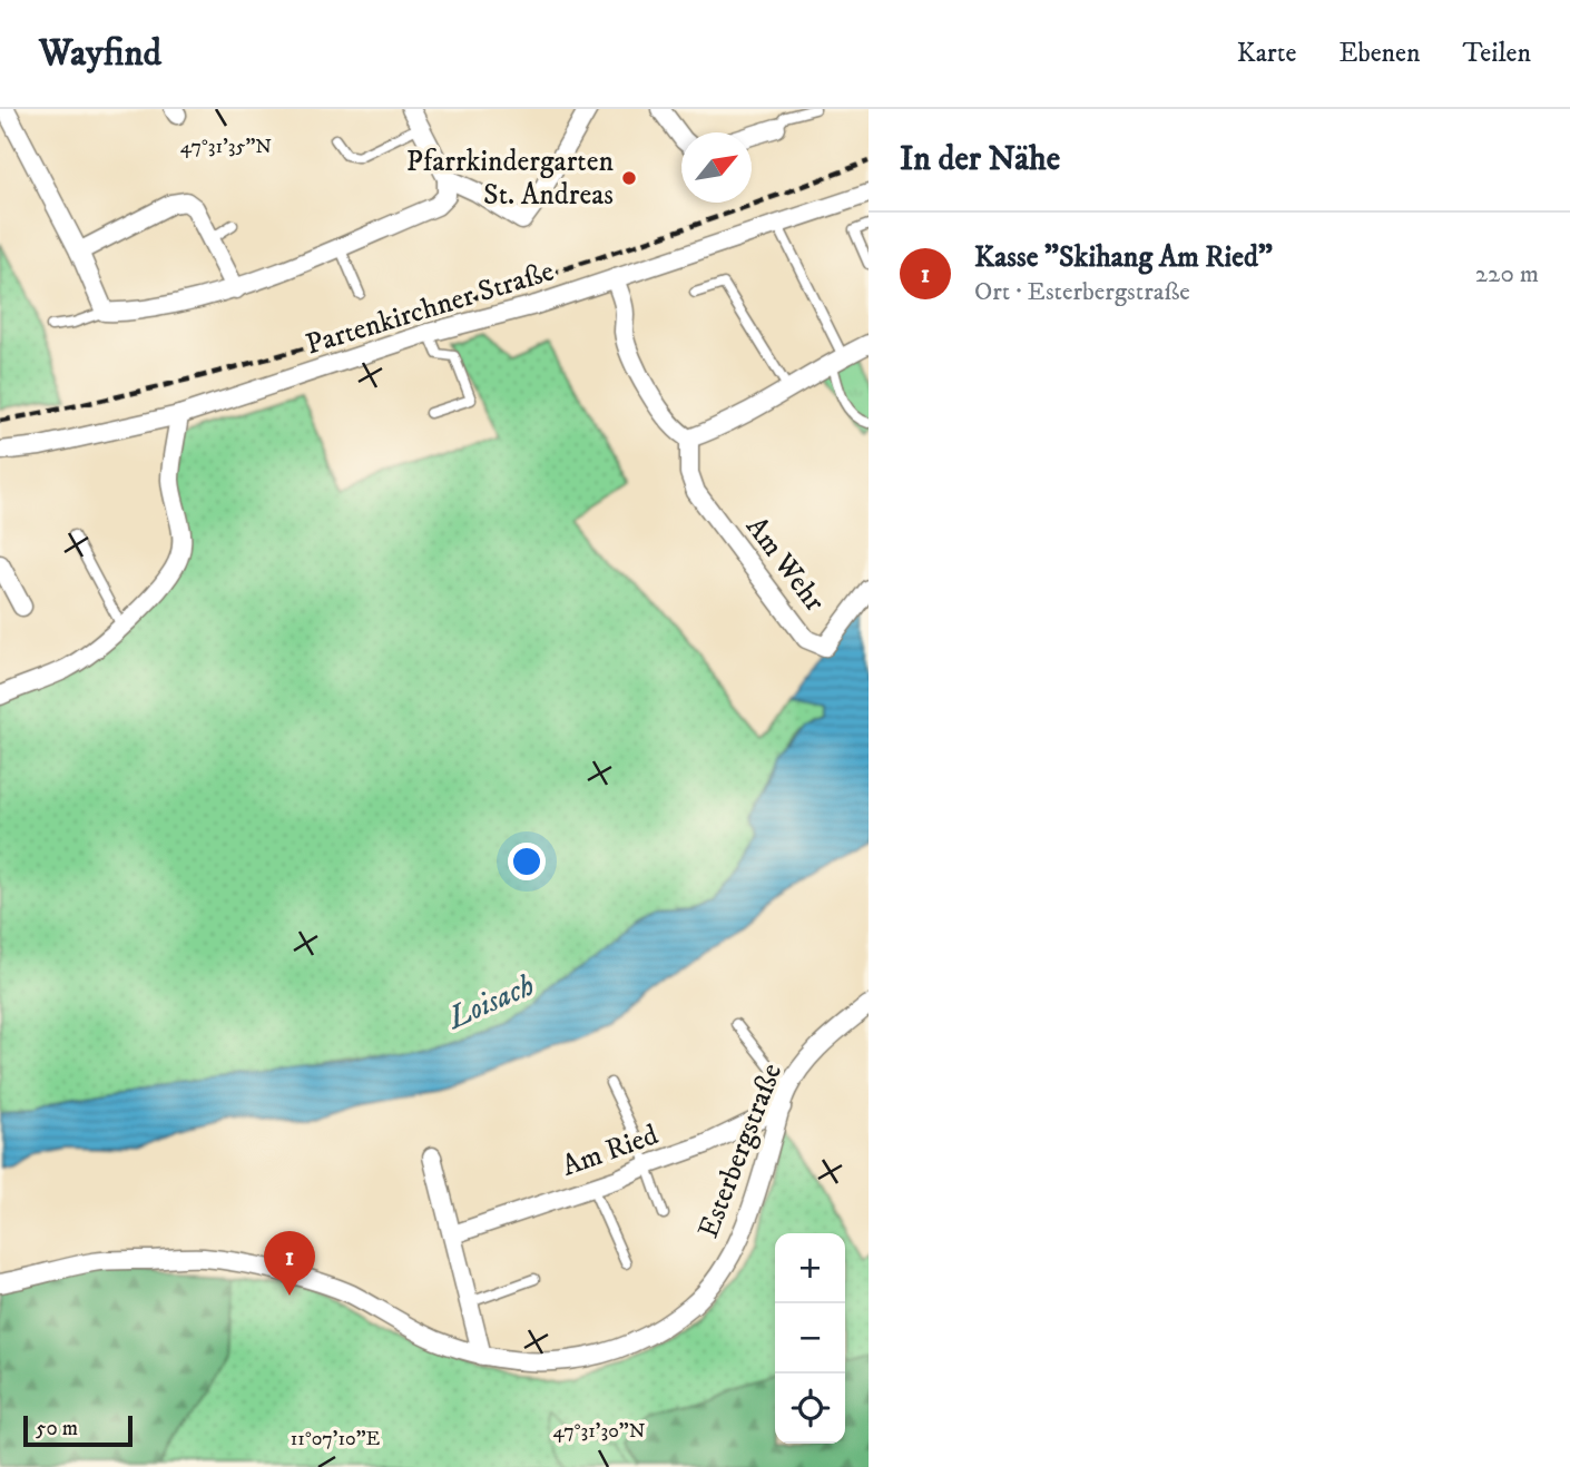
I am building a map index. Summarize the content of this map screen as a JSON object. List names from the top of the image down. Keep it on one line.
{"streets":{"street":["Partenkirchner Straße","Am Wehr","Am Ried","Esterbergstraße"]},"crossings":[["Am Ried","Esterbergstraße"]],"water":["Loisach"],"places":["Pfarrkindergarten St. Andreas"],"scale_bar":"50 m","north":"top right","page":{"header":"Wayfind","nav":["Karte","Ebenen","Teilen"],"heading":"In der Nähe","list":[{"mark":"1","name":"Kasse \"Skihang Am Ried\"","note":"Ort · Esterbergstraße","value":"220 m"}],"pins":"1","map_buttons":["+","−"],"scale":"50 m"},"coordinates":["47°31'35\"N","47°31'30\"N","11°07'10\"E"]}
